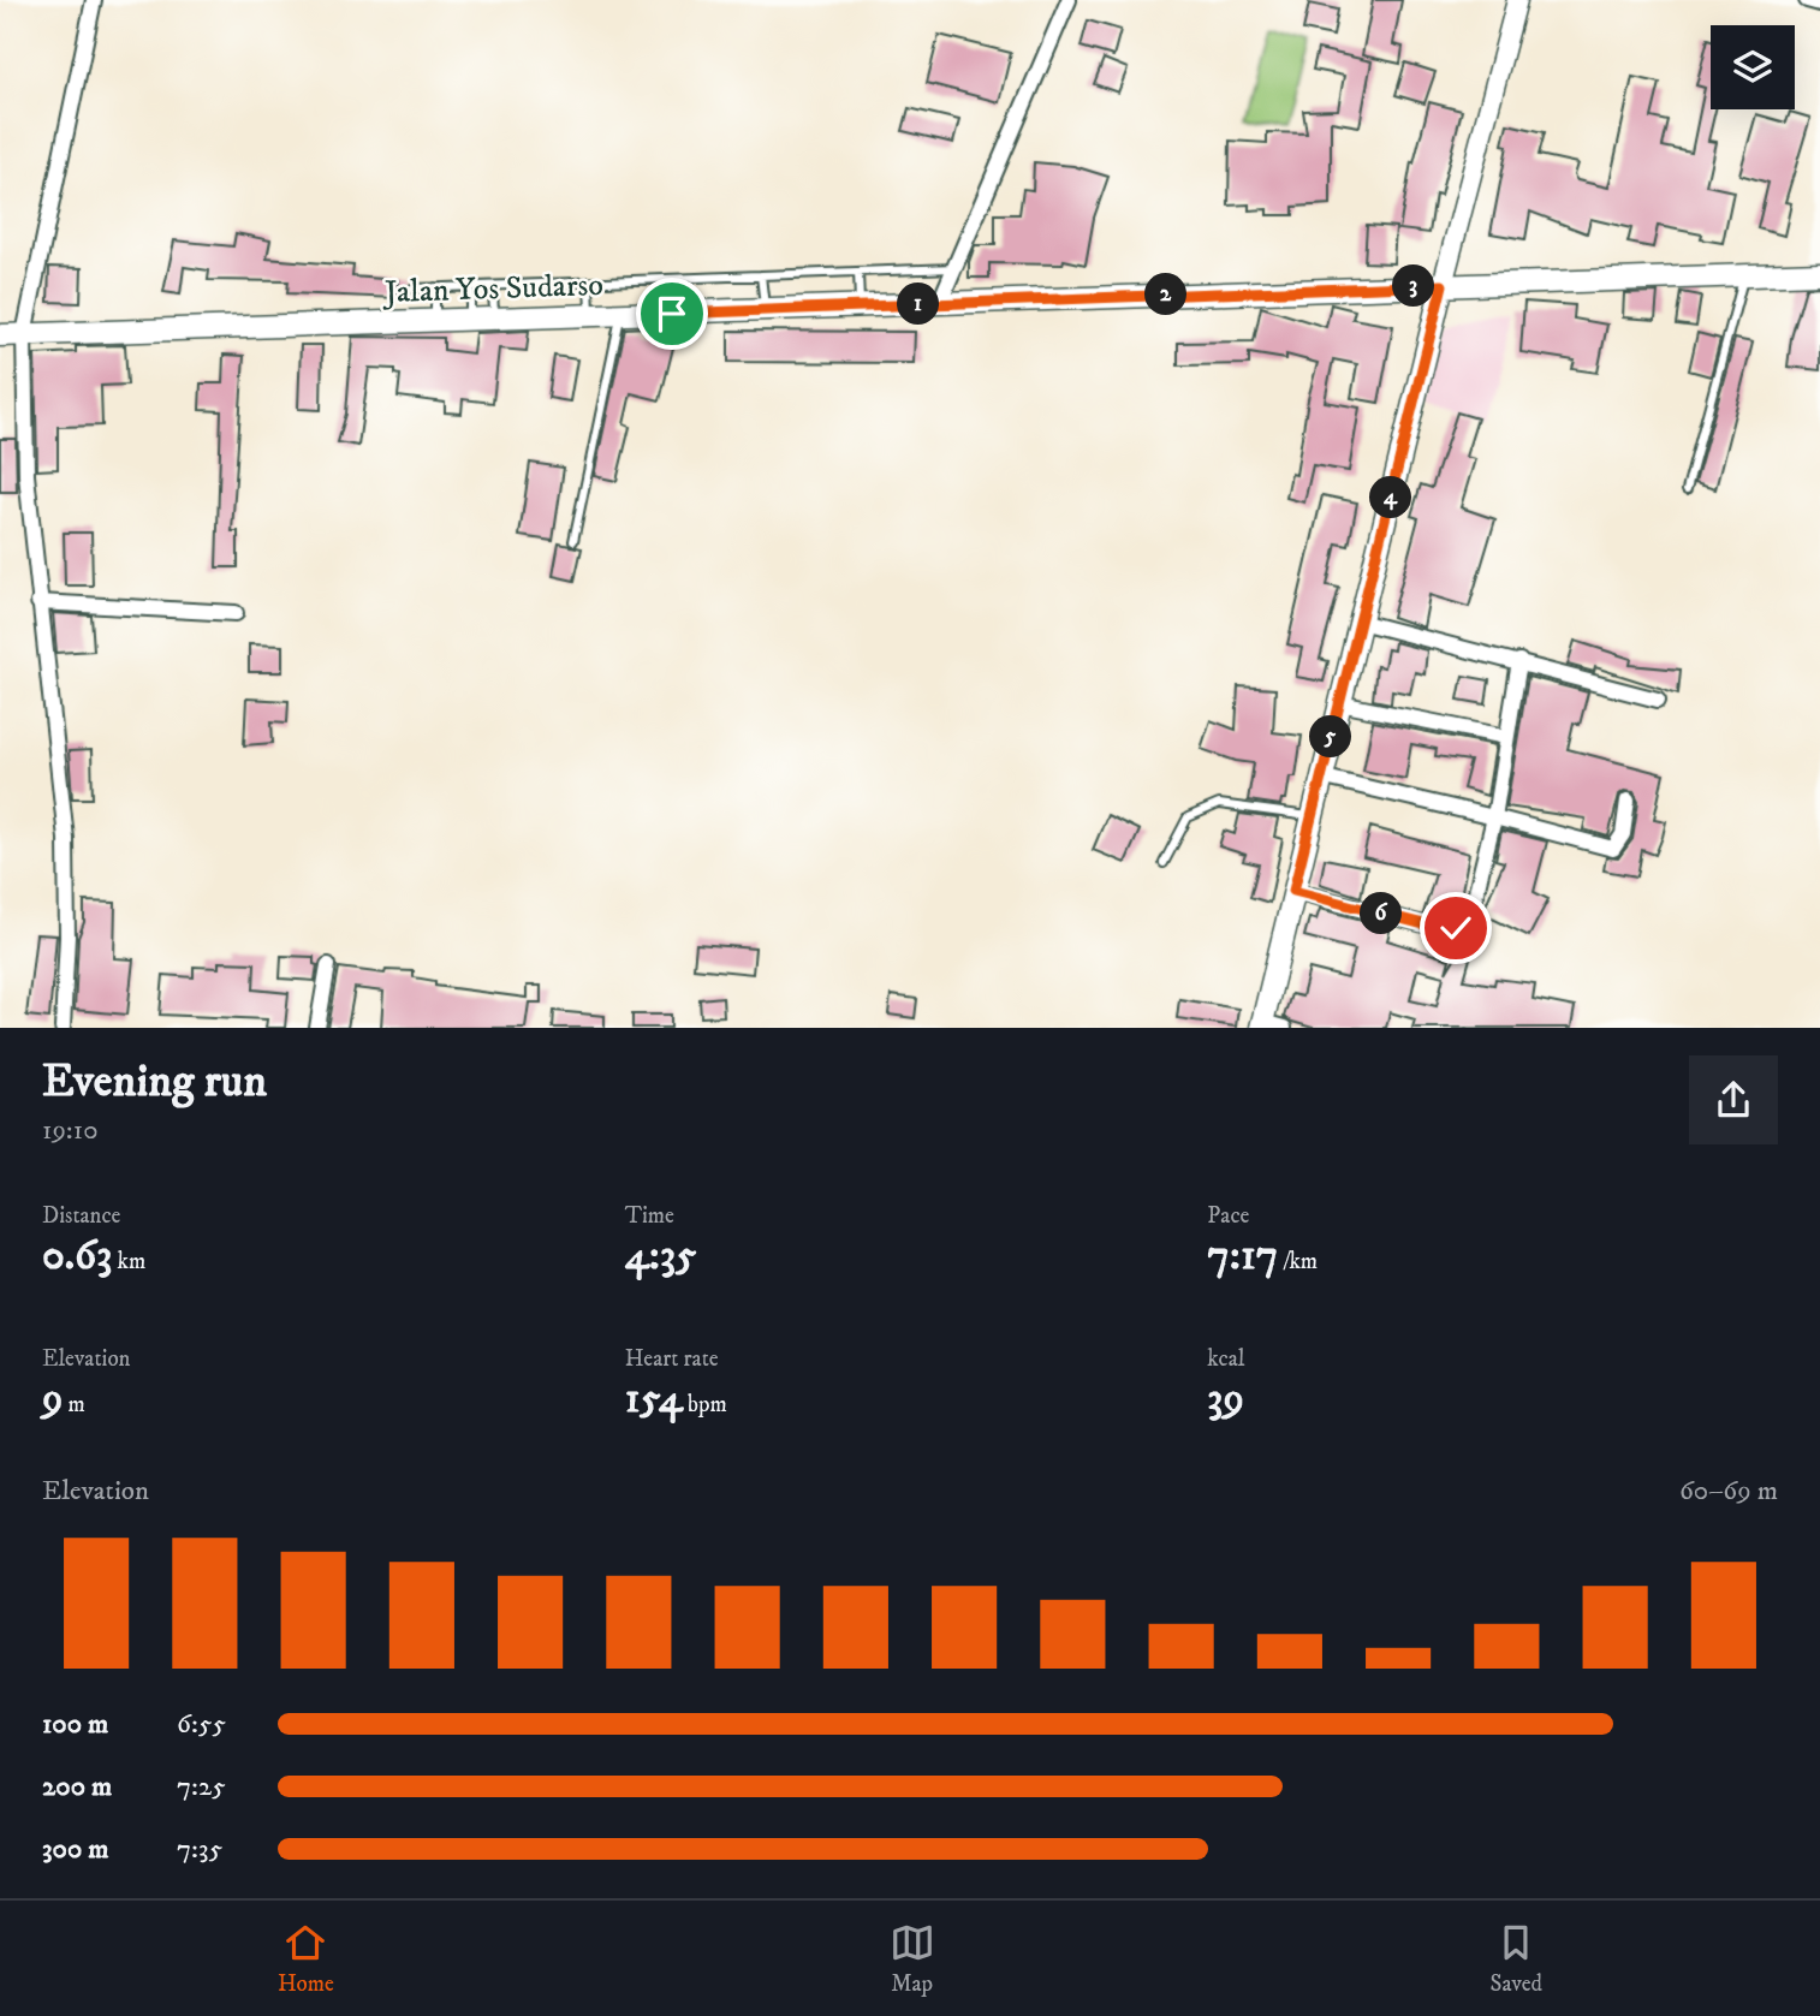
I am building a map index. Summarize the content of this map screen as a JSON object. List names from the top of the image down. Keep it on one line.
{"streets":{"main road":["Jalan Yos Sudarso"]},"page":{"pins":["3","2","1","4","5","6"],"heading":["Evening run","19:10"],"stats":[["Distance","0.63 km"],["Time","4:35"],["Pace","7:17 /km"],["Elevation","9 m"],["Heart rate","154 bpm"],["kcal","39"]],"chart":["Elevation","60–69 m"],"list":[{"name":"100 m","note":"6:55"},{"name":"200 m","note":"7:25"},{"name":"300 m","note":"7:35"}],"tabs":["Home","Map","Saved"]}}
